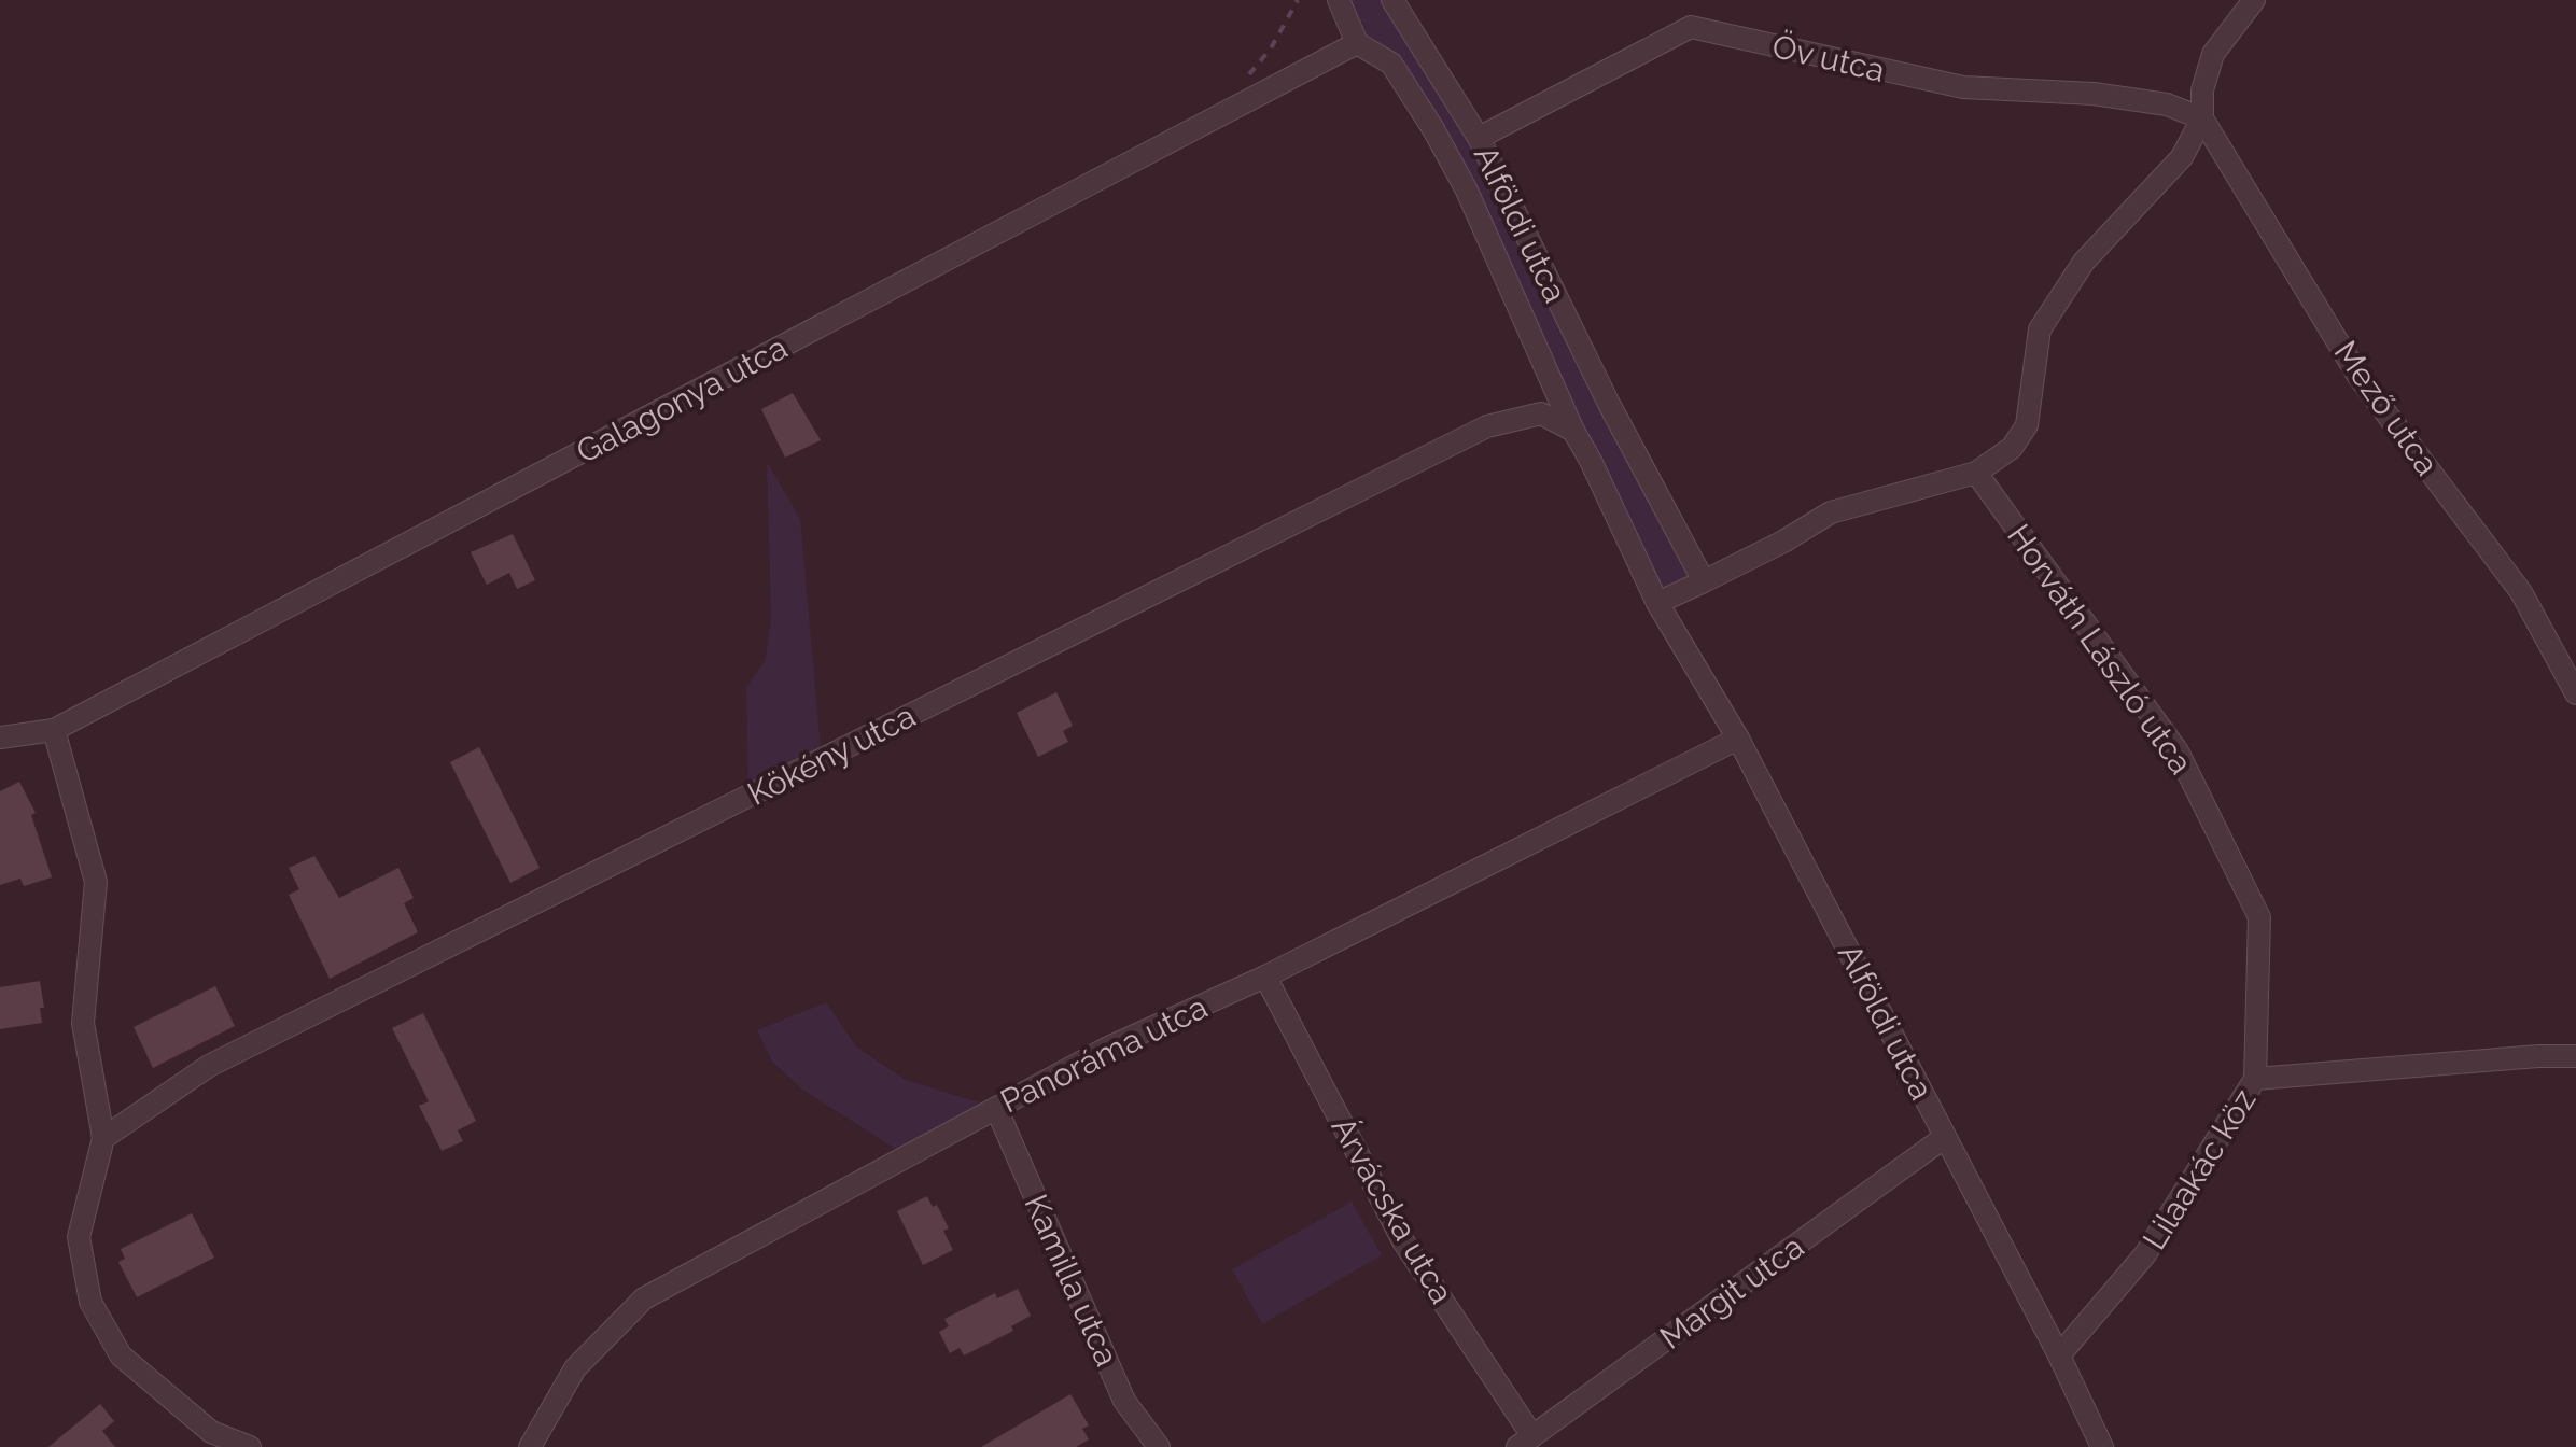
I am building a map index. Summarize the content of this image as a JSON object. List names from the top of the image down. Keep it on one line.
{"streets":{"street":["Öv utca","Alföldi utca","Galagonya utca","Mező utca","Horváth László utca","Kökény utca","Panoráma utca","Lilaakác köz","Árvácska utca","Kamilla utca","Margit utca"]},"crossings":[["Öv utca","Alföldi utca"],["Öv utca","Mező utca"],["Alföldi utca","Galagonya utca"],["Alföldi utca","Kökény utca"],["Alföldi utca","Panoráma utca"],["Alföldi utca","Lilaakác köz"],["Alföldi utca","Margit utca"],["Horváth László utca","Lilaakác köz"],["Panoráma utca","Árvácska utca"],["Panoráma utca","Kamilla utca"],["Árvácska utca","Margit utca"]]}
